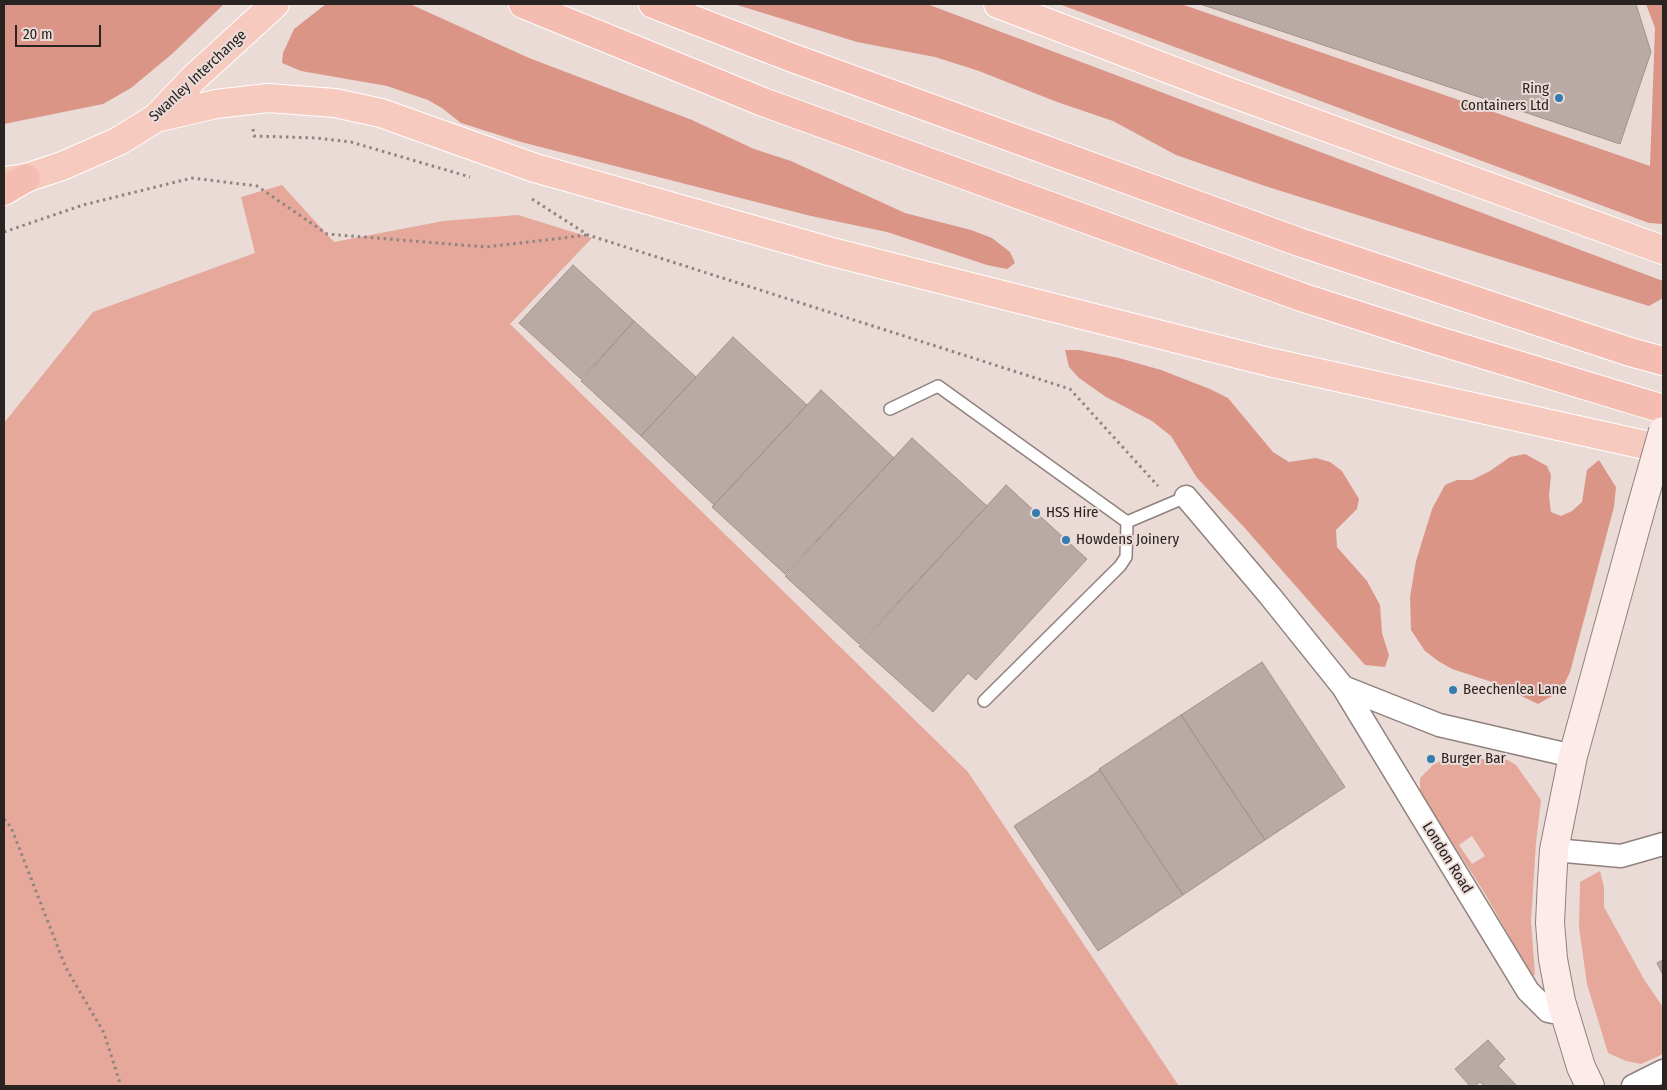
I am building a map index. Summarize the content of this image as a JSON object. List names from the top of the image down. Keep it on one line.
{"streets":{"highway":["Swanley Interchange"],"street":["London Road"]},"places":["Ring Containers Ltd","HSS Hire","Howdens Joinery","Beechenlea Lane","Burger Bar"],"scale_bar":"20 m"}
